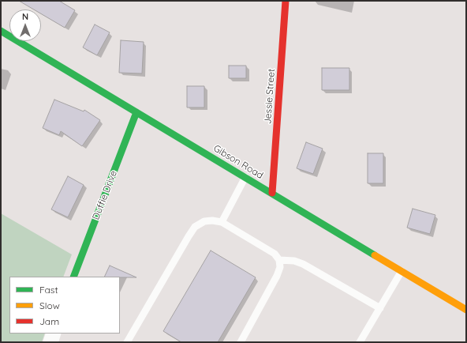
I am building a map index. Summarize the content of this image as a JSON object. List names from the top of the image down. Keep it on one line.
{"streets":{"street":["Jessie Street","Gibson Road","Duffie Drive"]},"crossings":[["Jessie Street","Gibson Road"],["Gibson Road","Duffie Drive"]],"legend":["Fast","Slow","Jam"],"north":"top"}
